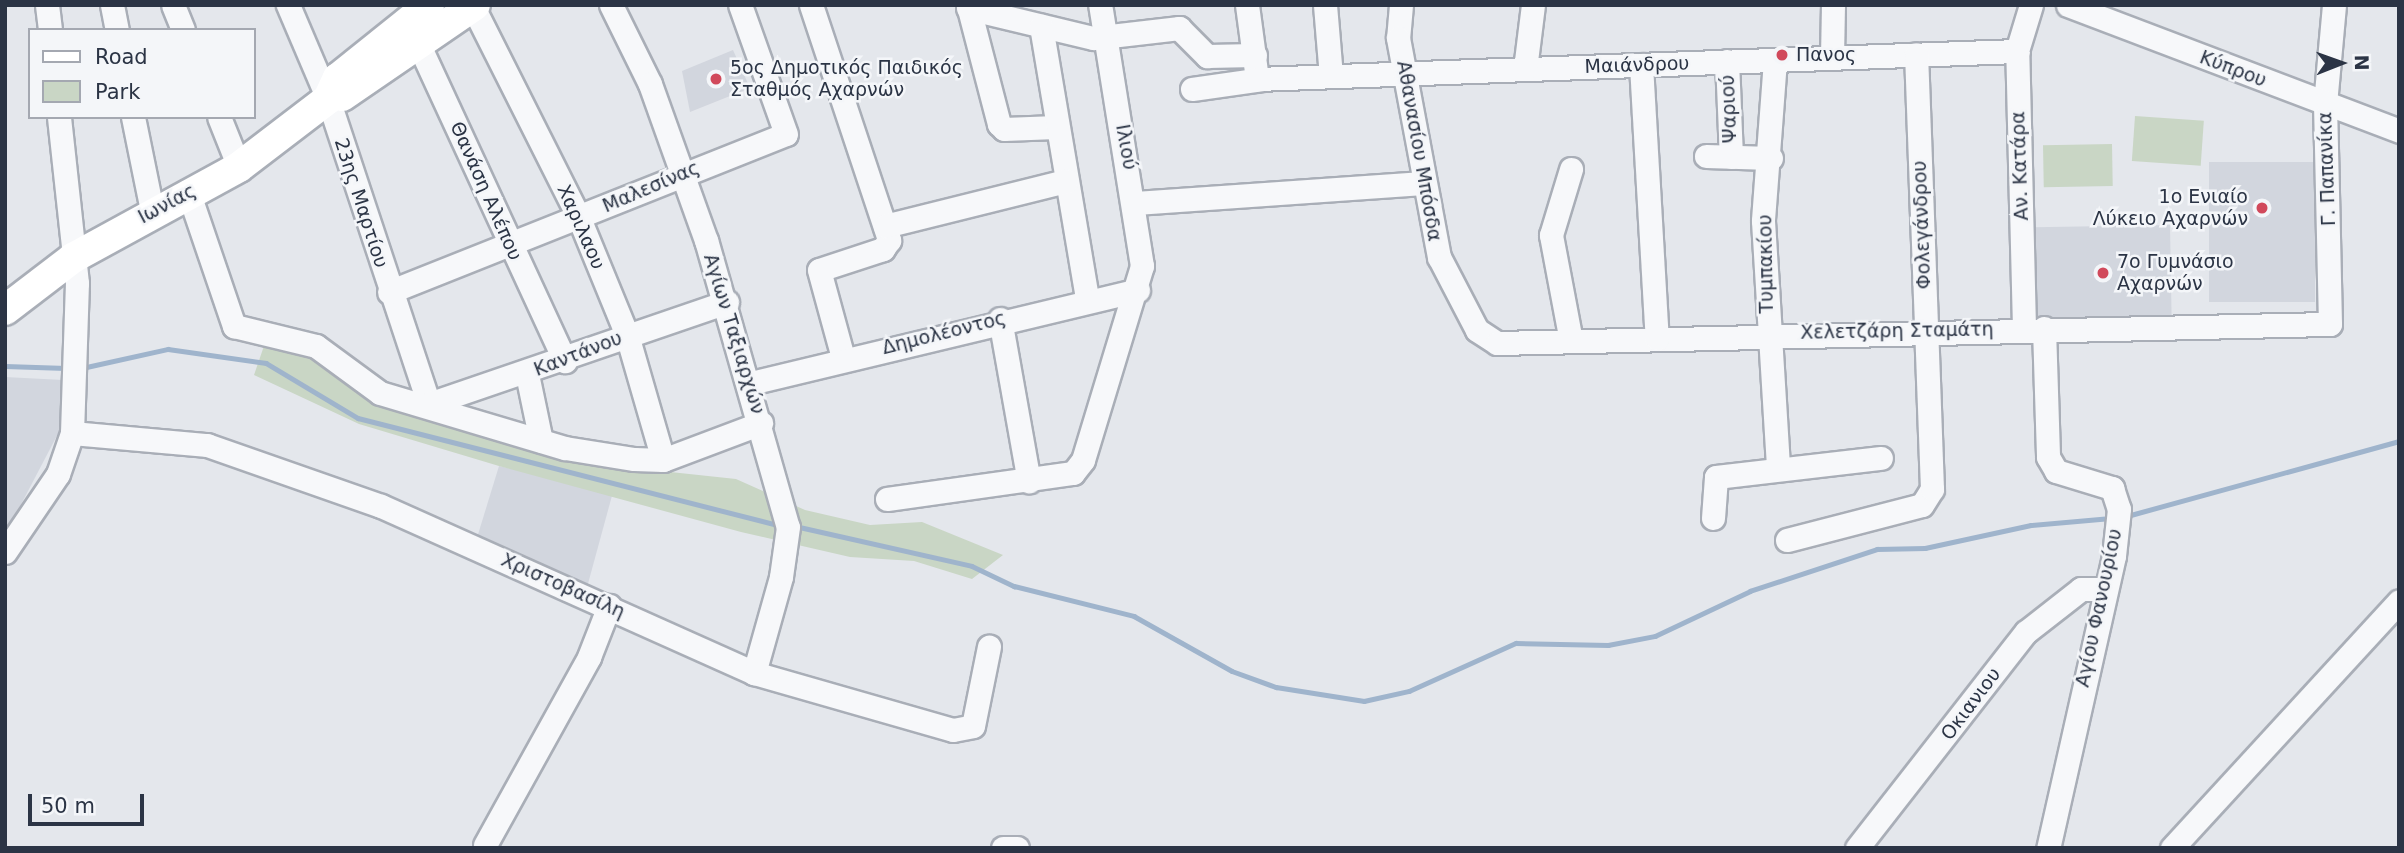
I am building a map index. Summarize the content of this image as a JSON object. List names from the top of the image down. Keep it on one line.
{"streets":{"main road":["Ιωνίας"],"street":["Μαιάνδρου","Κύπρου","Ψαριού","Ιλιού","Αθανασίου Μπόσδα","Αν. Κατάρα","Γ. Παπανίκα","Μαλεσίνας","Θανάση Αλέπου","23ης Μαρτίου","Φολεγάνδρου","Χαριλαου","Τυμπακίου","Χελετζάρη Σταμάτη","Δημολέοντος","Αγίων Ταξιαρχών","Καντάνου","Χριστοβασίλη","Αγίου Φανουρίου","Οκιανιου"]},"crossings":[["Μαιάνδρου","Ψαριού"],["Μαιάνδρου","Αθανασίου Μπόσδα"],["Μαιάνδρου","Αν. Κατάρα"],["Μαιάνδρου","Φολεγάνδρου"],["Μαιάνδρου","Τυμπακίου"],["Κύπρου","Γ. Παπανίκα"],["Ιλιού","Δημολέοντος"],["Αθανασίου Μπόσδα","Χελετζάρη Σταμάτη"],["Αν. Κατάρα","Χελετζάρη Σταμάτη"],["Αν. Κατάρα","Αγίου Φανουρίου"],["Γ. Παπανίκα","Χελετζάρη Σταμάτη"],["Μαλεσίνας","Θανάση Αλέπου"],["Μαλεσίνας","23ης Μαρτίου"],["Μαλεσίνας","Χαριλαου"],["Μαλεσίνας","Αγίων Ταξιαρχών"],["Θανάση Αλέπου","Ιωνίας"],["Θανάση Αλέπου","Καντάνου"],["23ης Μαρτίου","Ιωνίας"],["23ης Μαρτίου","Καντάνου"],["Ιωνίας","Χαριλαου"],["Φολεγάνδρου","Χελετζάρη Σταμάτη"],["Χαριλαου","Καντάνου"],["Τυμπακίου","Χελετζάρη Σταμάτη"],["Χελετζάρη Σταμάτη","Αγίου Φανουρίου"],["Δημολέοντος","Αγίων Ταξιαρχών"],["Αγίων Ταξιαρχών","Καντάνου"],["Αγίων Ταξιαρχών","Χριστοβασίλη"],["Αγίου Φανουρίου","Οκιανιου"]],"places":["Πανος","5ος Δημοτικός Παιδικός Σταθμός Αχαρνών","1ο Ενιαίο Λύκειο Αχαρνών","7ο Γυμνάσιο Αχαρνών"],"legend":["Road","Park"],"scale_bar":"50 m","north":"right"}
